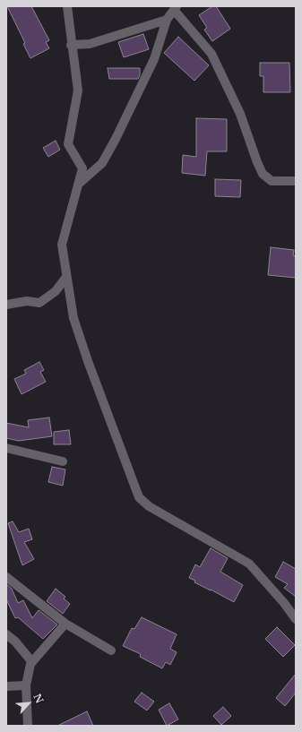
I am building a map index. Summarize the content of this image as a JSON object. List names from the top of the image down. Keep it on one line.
{"north":"top right"}
